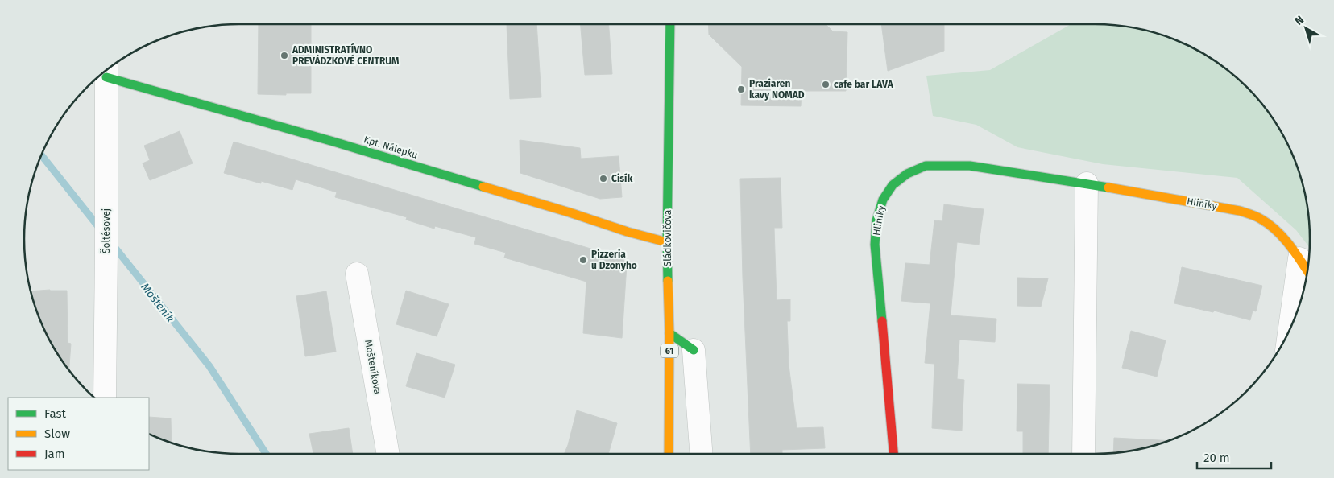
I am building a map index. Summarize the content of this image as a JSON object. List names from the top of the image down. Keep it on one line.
{"streets":{"street":["Kpt. Nálepku","Hliníky","Šoltésovej","Sládkovičova","61","Mošteníkova"]},"crossings":[["Kpt. Nálepku","Šoltésovej"],["Kpt. Nálepku","Sládkovičova"]],"water":["Mošteník"],"places":["ADMINISTRATÍVNO PREVÁDZKOVÉ CENTRUM","cafe bar LAVA","Praziaren kavy NOMAD","Cisík","Pizzeria u Dzonyho"],"legend":["Fast","Slow","Jam"],"scale_bar":"20 m","north":"top left"}
